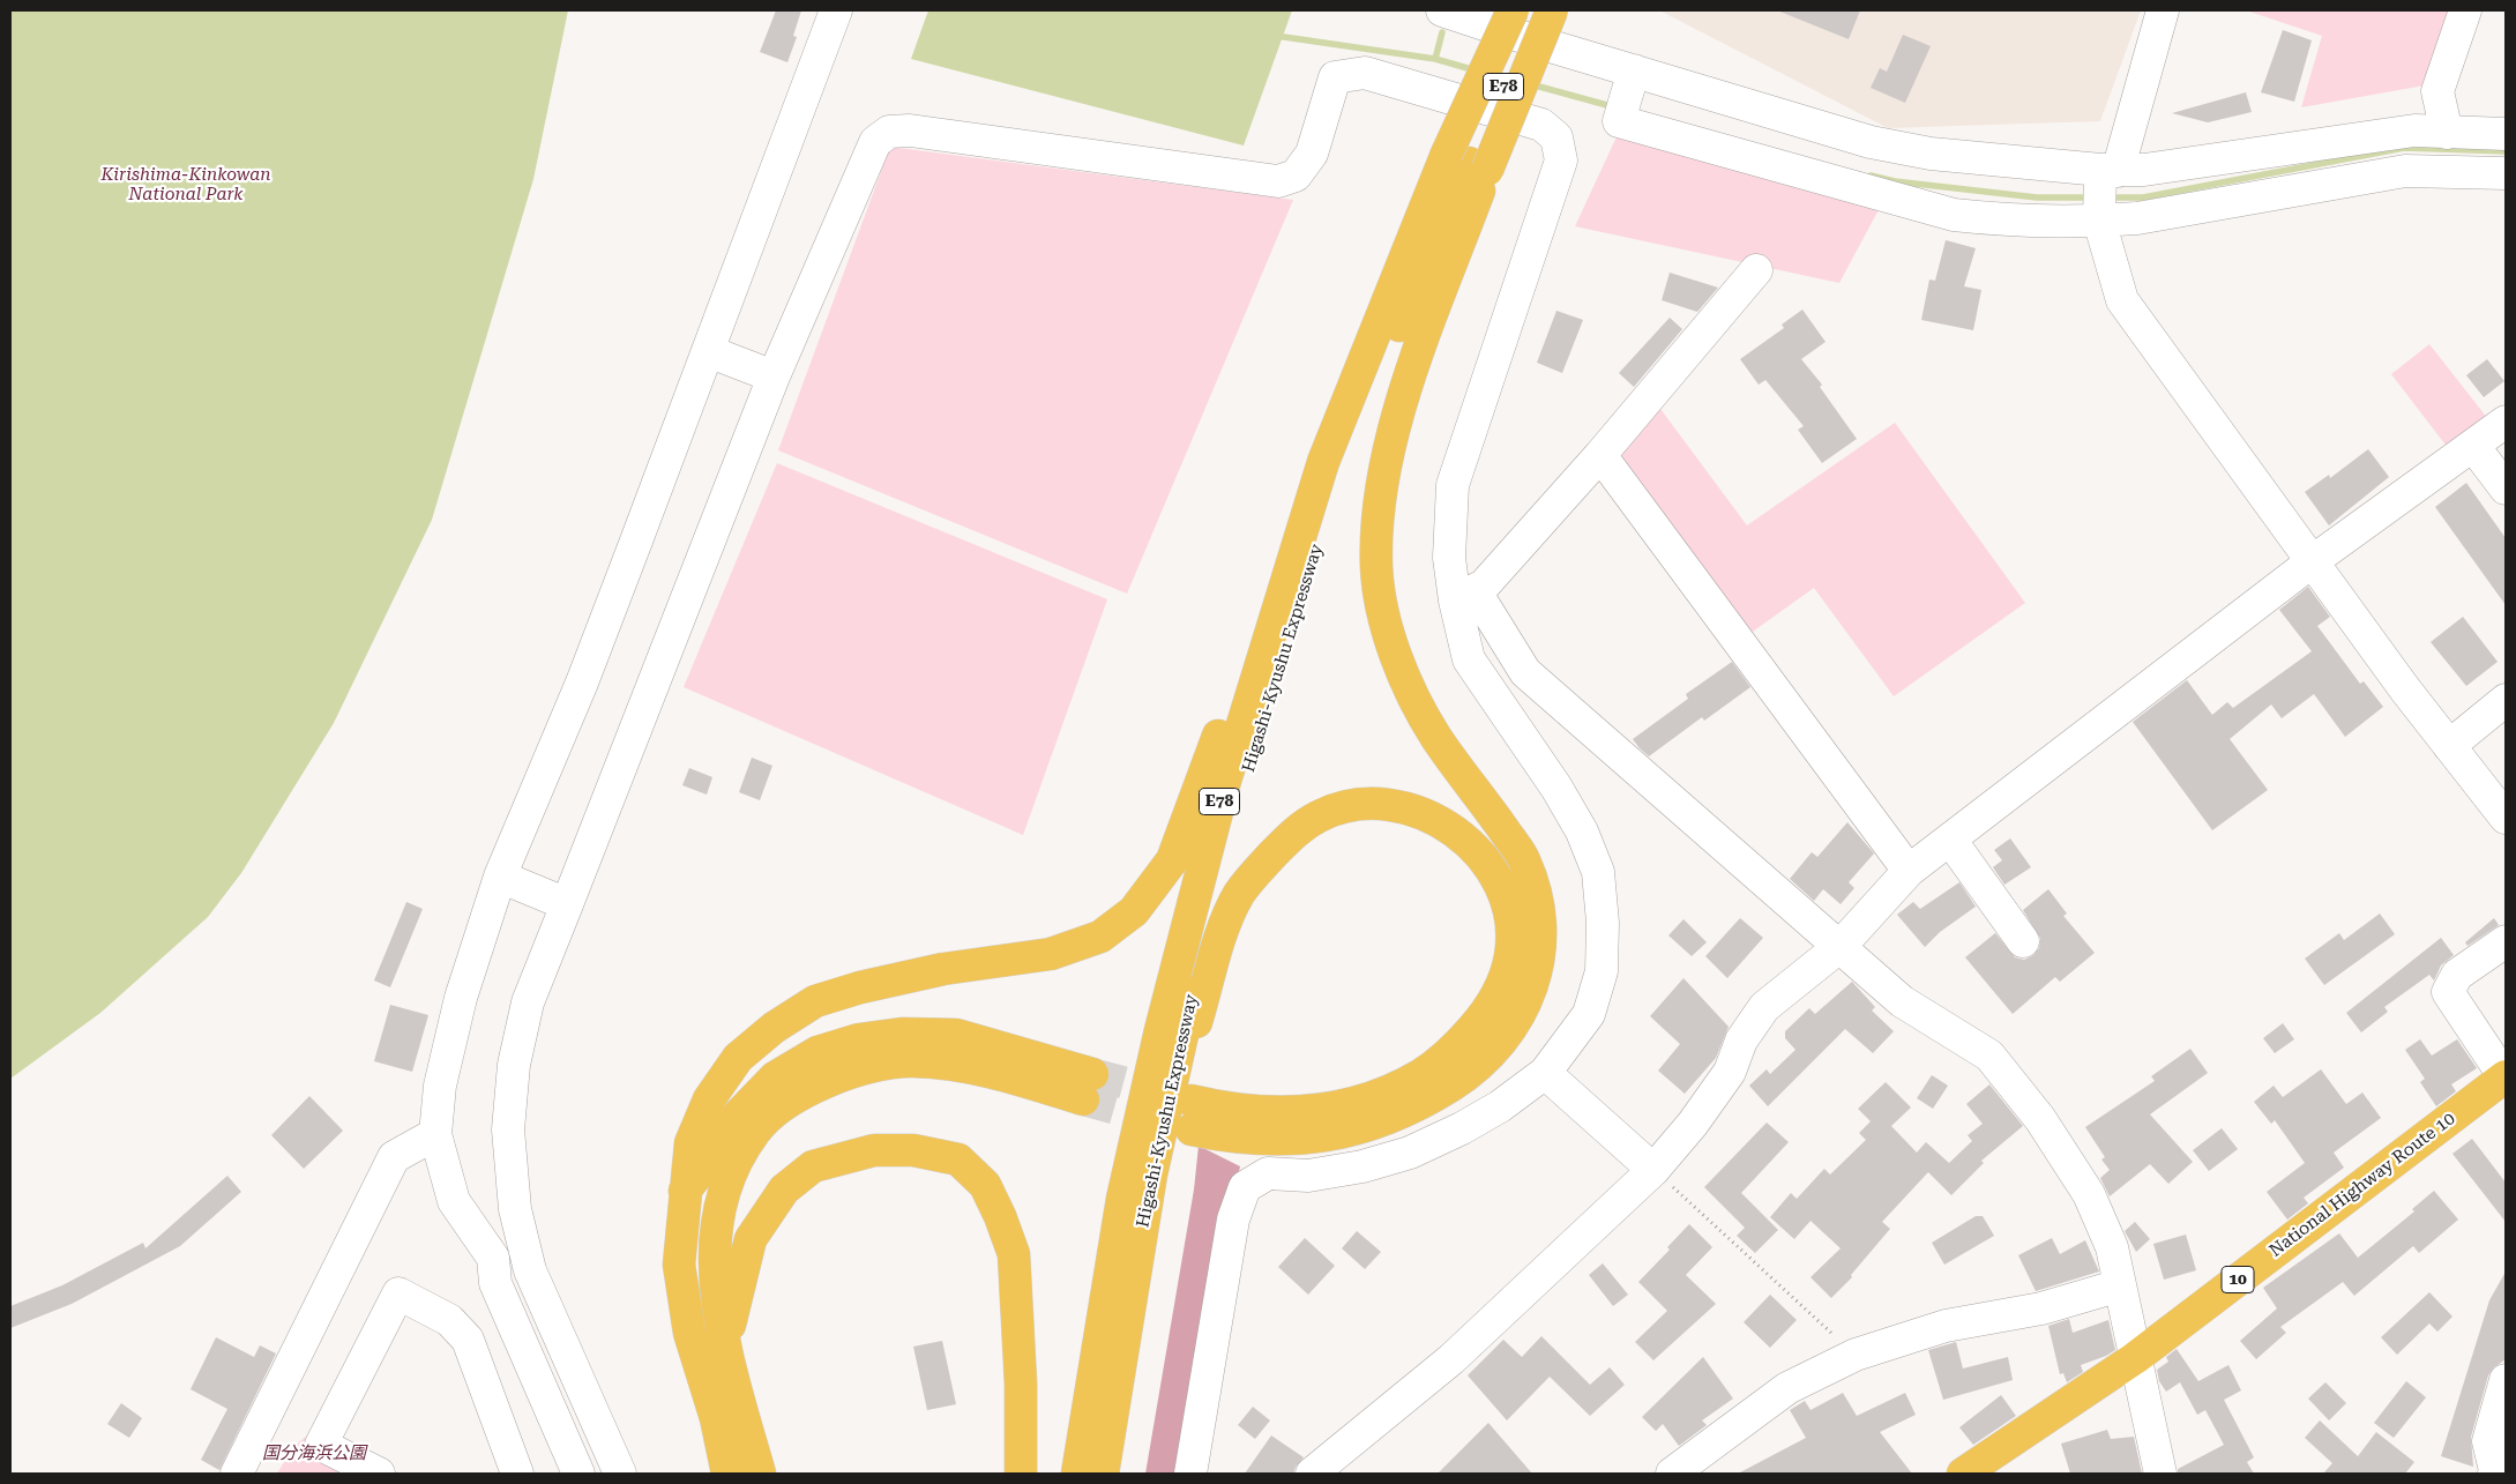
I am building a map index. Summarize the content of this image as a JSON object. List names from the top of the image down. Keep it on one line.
{"streets":{"highway":["E78","Higashi-Kyushu Expressway","National Highway Route 10","10"]},"parks":["Kirishima-Kinkowan National Park","国分海浜公園"]}
